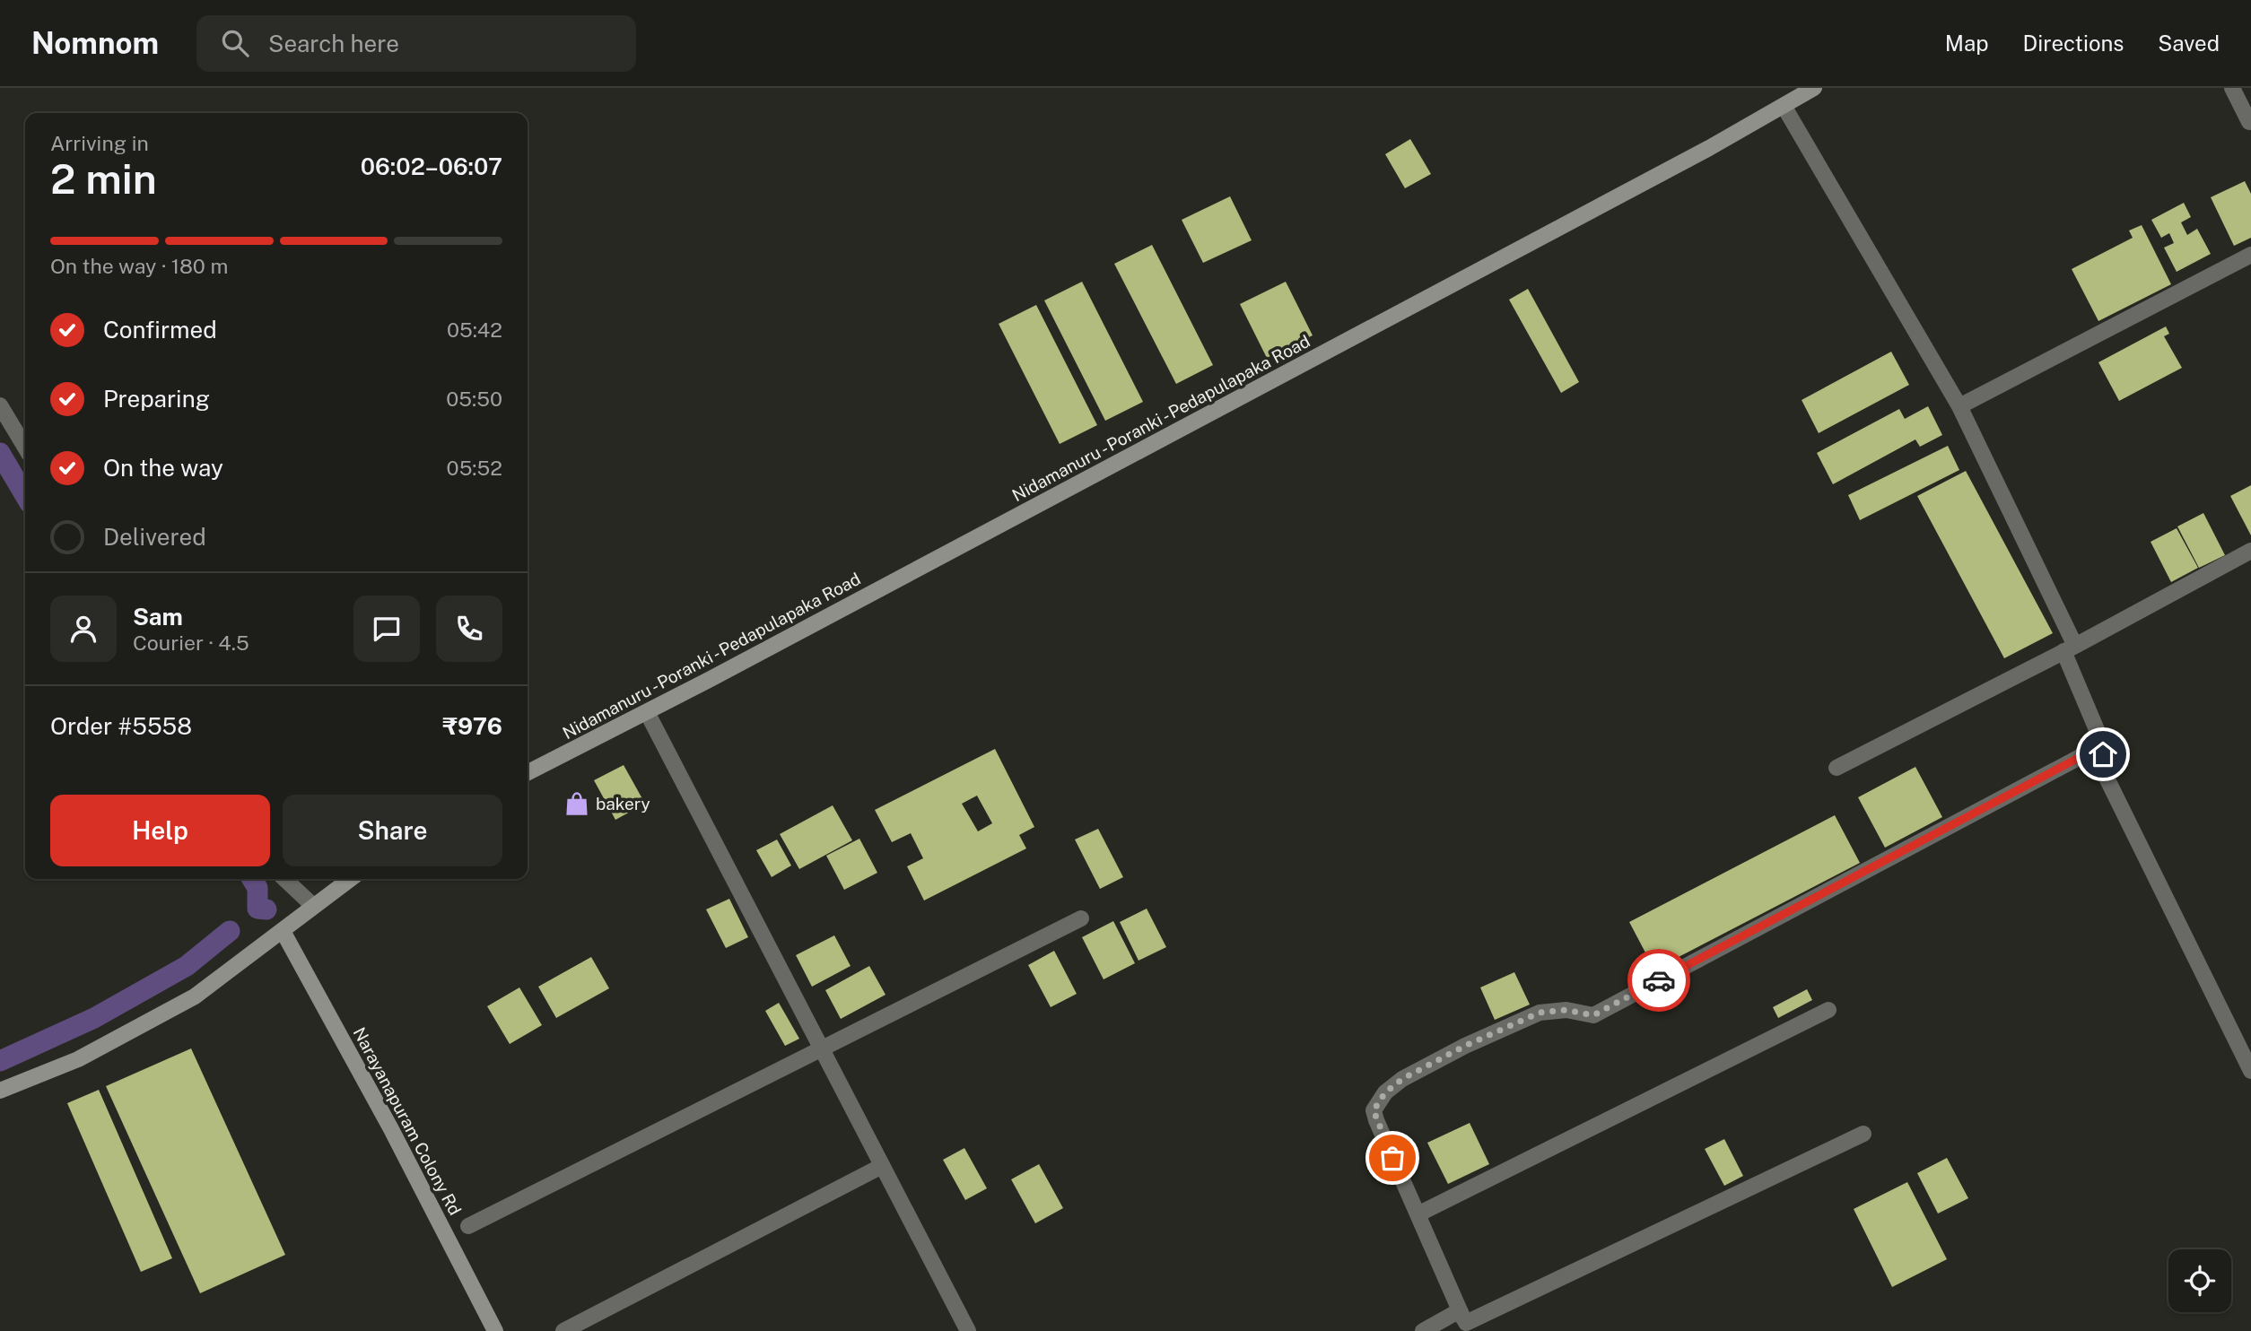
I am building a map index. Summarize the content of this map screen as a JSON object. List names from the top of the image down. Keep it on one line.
{"streets":{"main road":["Nidamanuru - Poranki - Pedapulapaka Road","Narayanapuram Colony Rd"]},"places":{"shop":["bakery"]},"page":{"header":"Nomnom","search":"Search here","nav":["Map","Directions","Saved"],"heading":["2 min","Arriving in","06:02–06:07"],"panel":["Sam","Courier · 4.5","Order #5558","₹976"],"bar":"On the way · 180 m","list":[["Confirmed","05:42"],["Preparing","05:50"],["On the way","05:52"],"Delivered"],"buttons":["Help","Share"]}}
